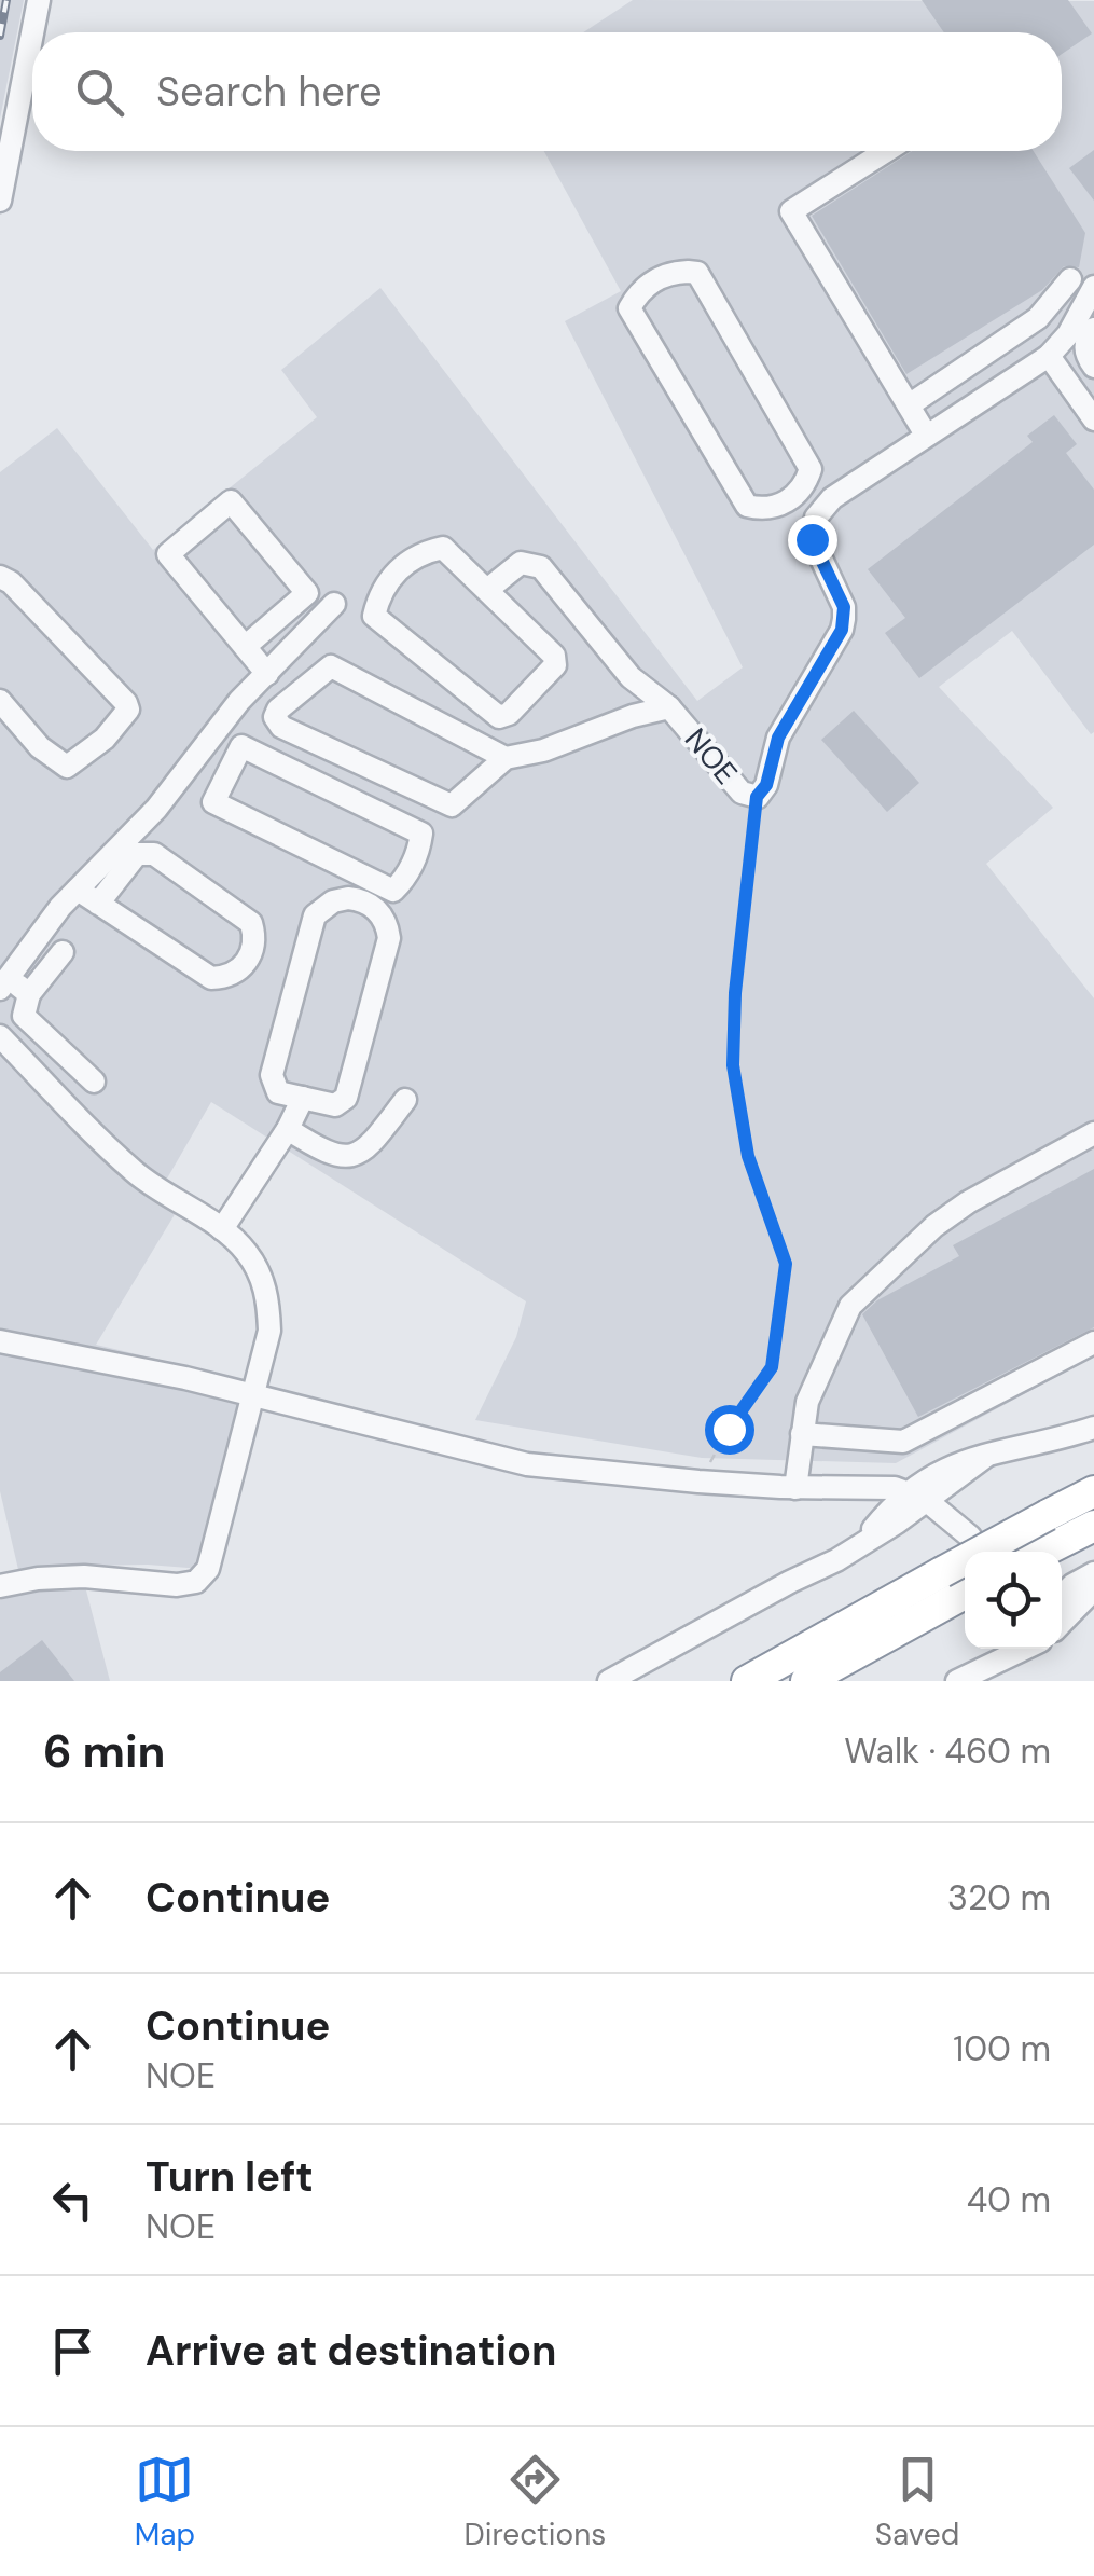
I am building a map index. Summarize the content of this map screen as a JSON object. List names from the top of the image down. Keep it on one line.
{"streets":{"street":["NOE"]},"page":{"search":"Search here","heading":["6 min","Walk · 460 m"],"list":[["Continue","320 m"],["Continue","NOE","100 m"],["Turn left","NOE","40 m"],"Arrive at destination"],"nav":["Map","Directions","Saved"]}}
